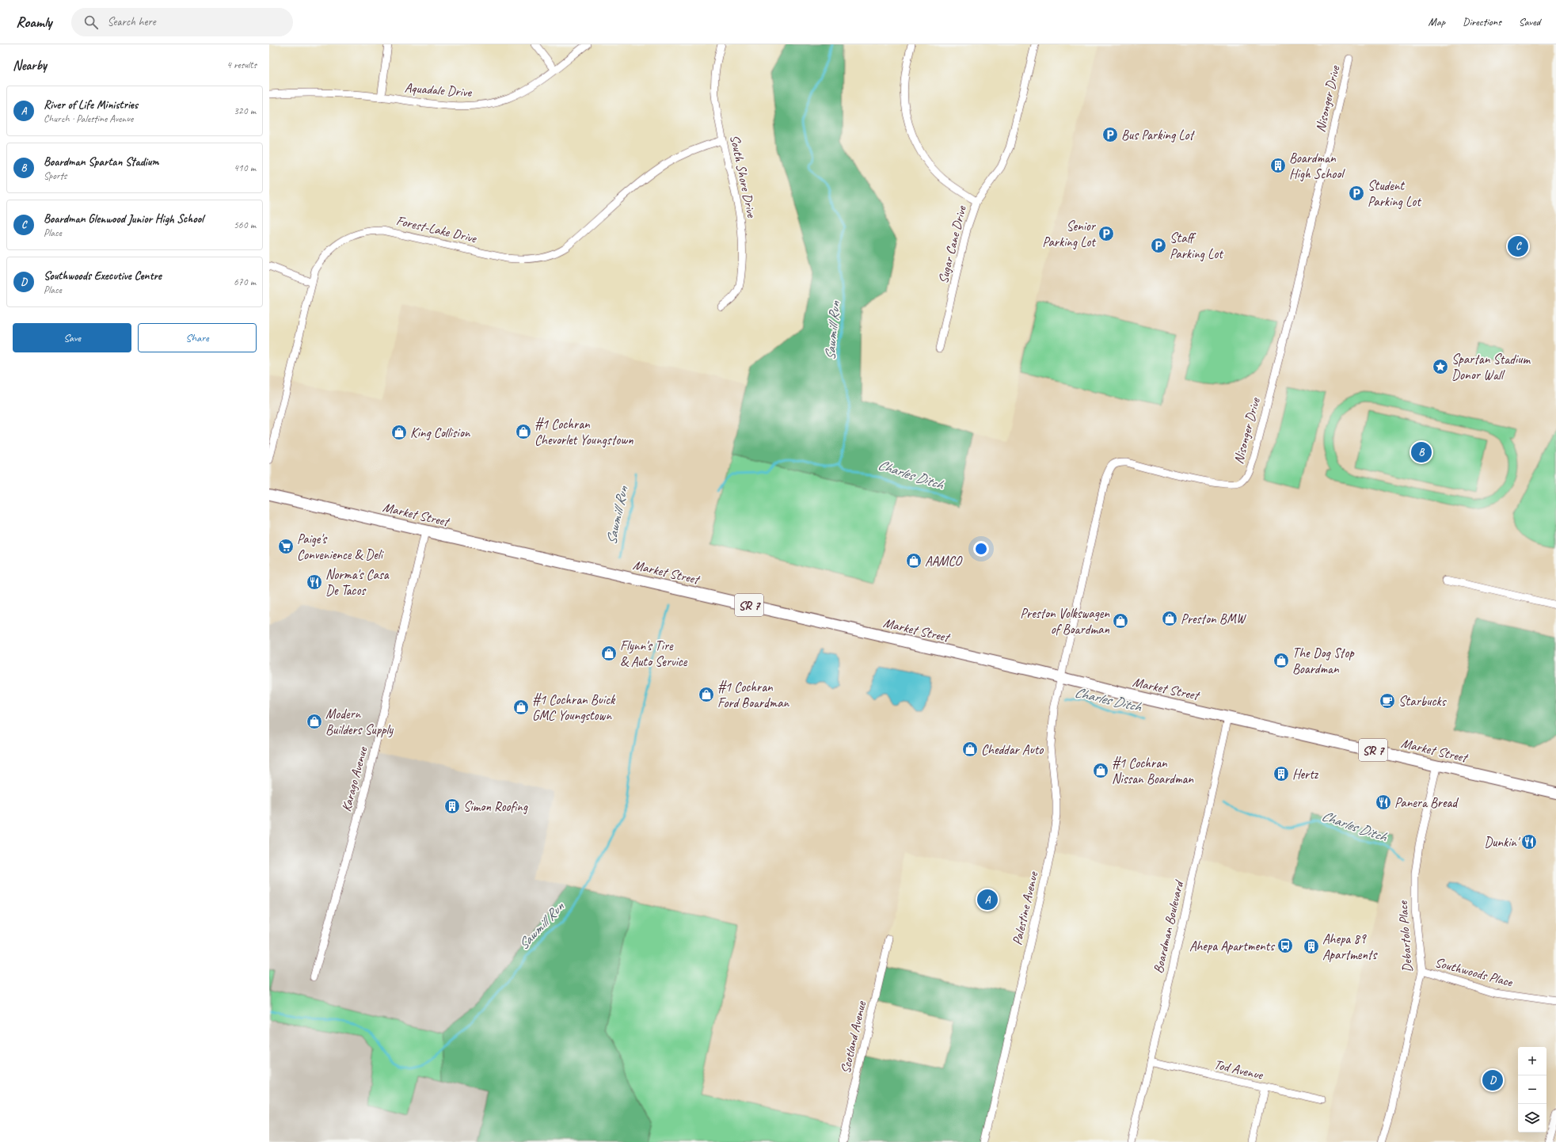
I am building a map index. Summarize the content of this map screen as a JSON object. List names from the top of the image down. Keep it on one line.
{"streets":{"main road":["Market Street","SR 7"],"street":["Aquadale Drive","Nisonger Drive","South Shore Drive","Forest-Lake Drive","Sugar Cane Drive","Karago Avenue","Palestine Avenue","Boardman Boulevard","Debartolo Place","Southwoods Place","Scotland Avenue","Tod Avenue"]},"crossings":[["Nisonger Drive","Market Street"],["Nisonger Drive","Palestine Avenue"],["South Shore Drive","Forest-Lake Drive"],["Market Street","Karago Avenue"],["Market Street","Palestine Avenue"],["Market Street","Boardman Boulevard"],["Market Street","Debartolo Place"],["Boardman Boulevard","Tod Avenue"],["Debartolo Place","Southwoods Place"]],"water":["Sawmill Run","Charles Ditch"],"places":{"parking":["Bus Parking Lot","Student Parking Lot","Senior Parking Lot","Staff Parking Lot"],"building":["Boardman High School","Hertz","Simon Roofing","Ahepa 89 Apartments"],"place":["Spartan Stadium Donor Wall"],"shop":["#1 Cochran Chevorlet Youngstown","King Collision","AAMCO","Preston BMW","Preston Volkswagen of Boardman","Flynn's Tire & Auto Service","The Dog Stop Boardman","#1 Cochran Ford Boardman","#1 Cochran Buick GMC Youngstown","Modern Builders Supply","Cheddar Auto","#1 Cochran Nissan Boardman"],"supermarket":["Paige's Convenience & Deli"],"restaurant":["Norma's Casa De Tacos","Panera Bread","Dunkin'"],"cafe":["Starbucks"],"bus stop":["Ahepa Apartments"]},"page":{"header":"Roamly","search":"Search here","nav":["Map","Directions","Saved"],"heading":["Nearby","4 results"],"list":[{"mark":"A","name":"River of Life Ministries","note":"Church · Palestine Avenue","value":"320 m"},{"mark":"B","name":"Boardman Spartan Stadium","note":"Sports","value":"410 m"},{"mark":"C","name":"Boardman Glenwood Junior High School","note":"Place","value":"560 m"},{"mark":"D","name":"Southwoods Executive Centre","note":"Place","value":"670 m"}],"pins":["C","B","A","D"],"buttons":["Save","Share"],"map_buttons":["+","−"]}}
